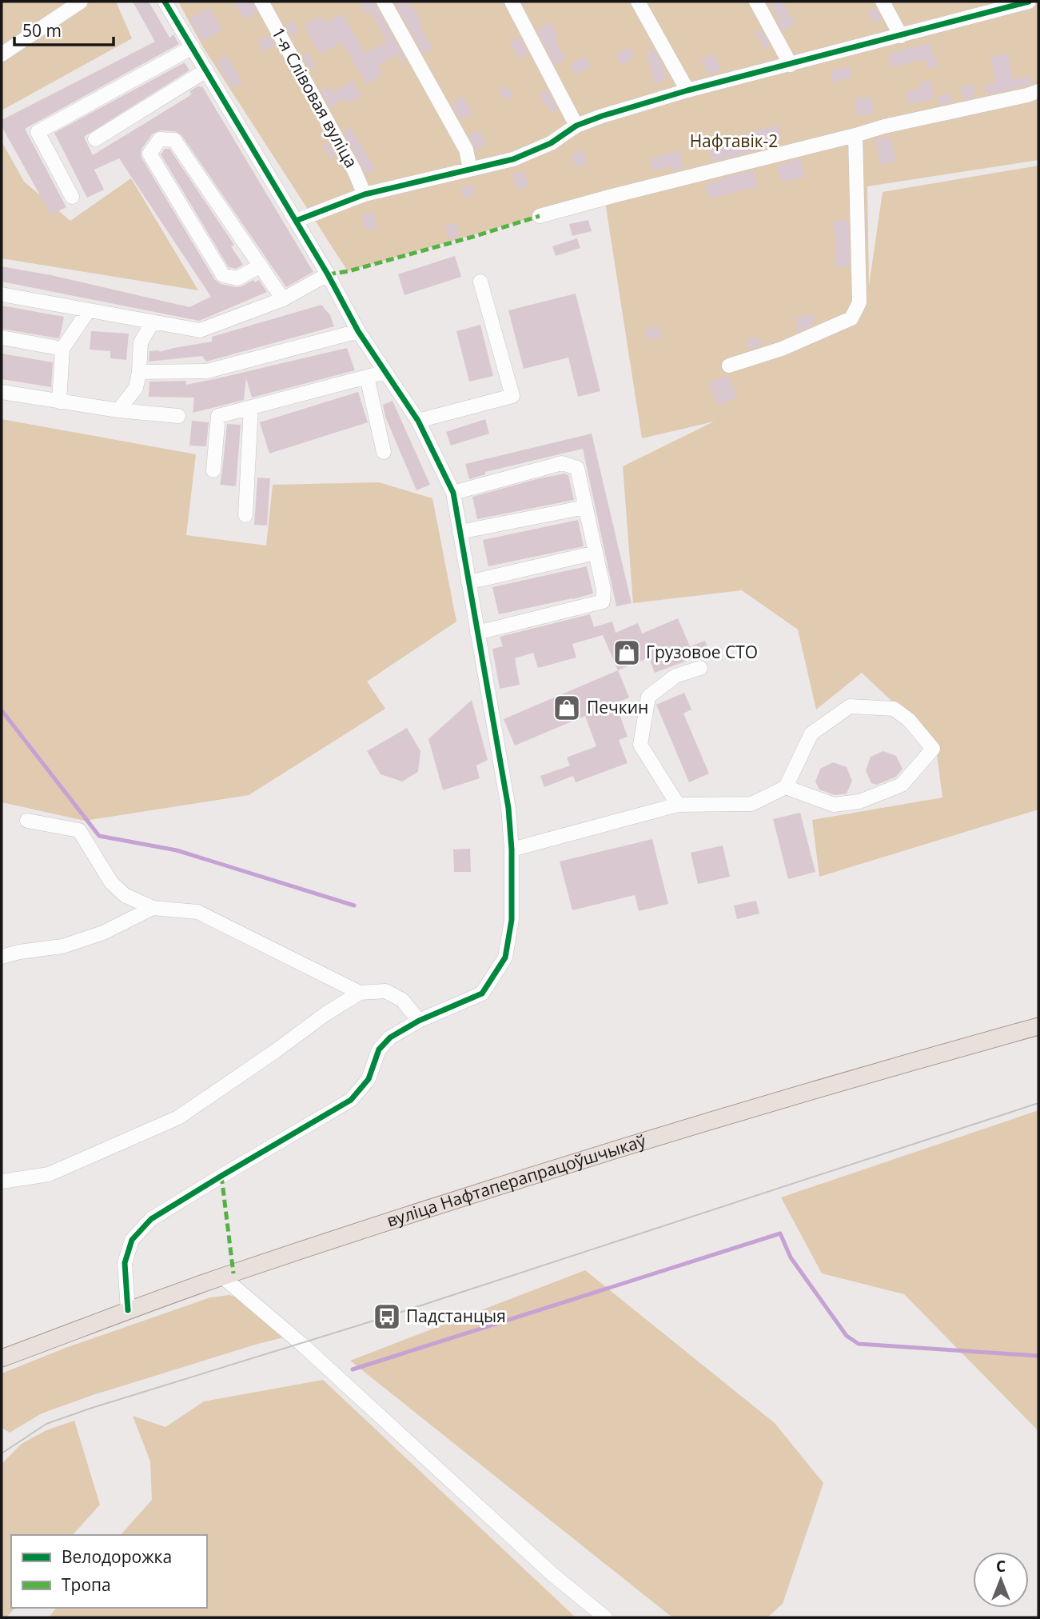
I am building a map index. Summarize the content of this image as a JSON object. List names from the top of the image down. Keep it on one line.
{"streets":{"main road":["вуліца Нафтаперапрацоўшчыкаў"],"street":["1-я Слівовая вуліца"]},"parks":["Нафтавік-2"],"places":{"shop":["Грузовое СТО","Печкин"],"bus stop":["Падстанцыя"]},"legend":["Велодорожка","Тропа"],"scale_bar":"50 m","north":"top"}
